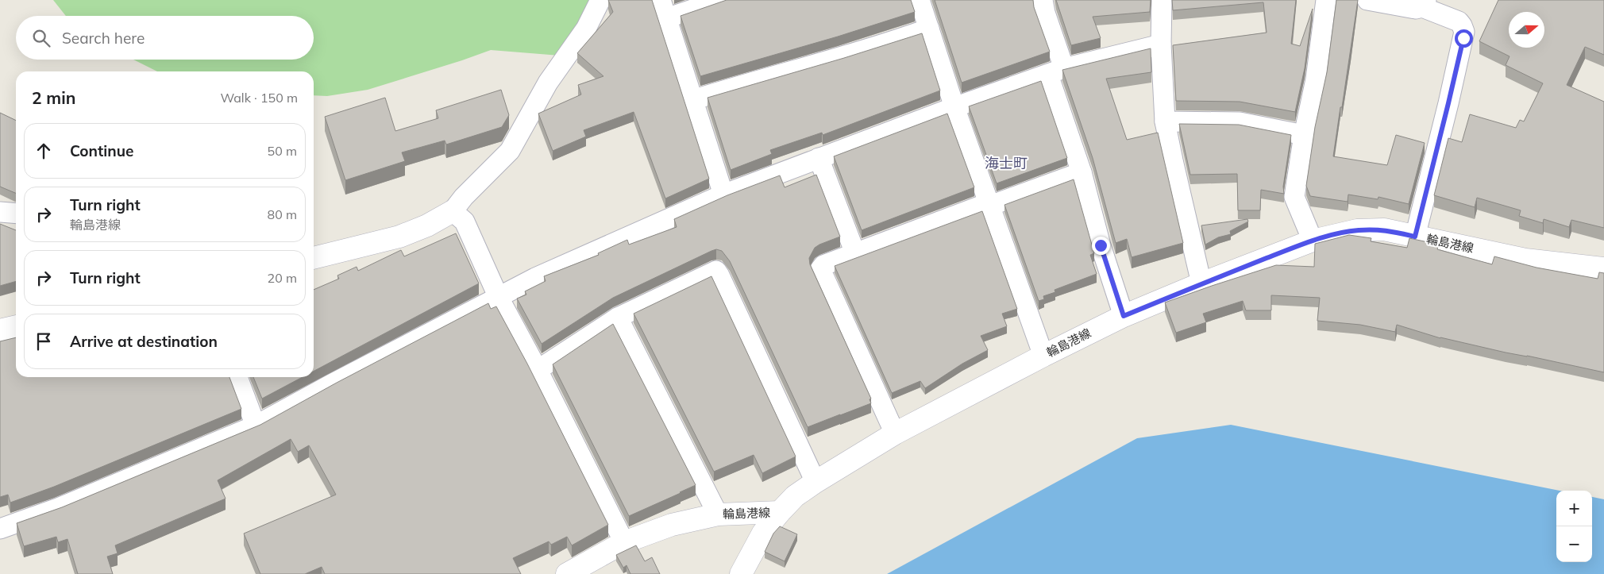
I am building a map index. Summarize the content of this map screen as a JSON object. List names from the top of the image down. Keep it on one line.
{"streets":{"main road":["輪島港線"]},"districts":["海士町"],"north":"right","page":{"search":"Search here","heading":["2 min","Walk · 150 m"],"list":[["Continue","50 m"],["Turn right","輪島港線","80 m"],["Turn right","20 m"],"Arrive at destination"],"map_buttons":["+","−"]}}
